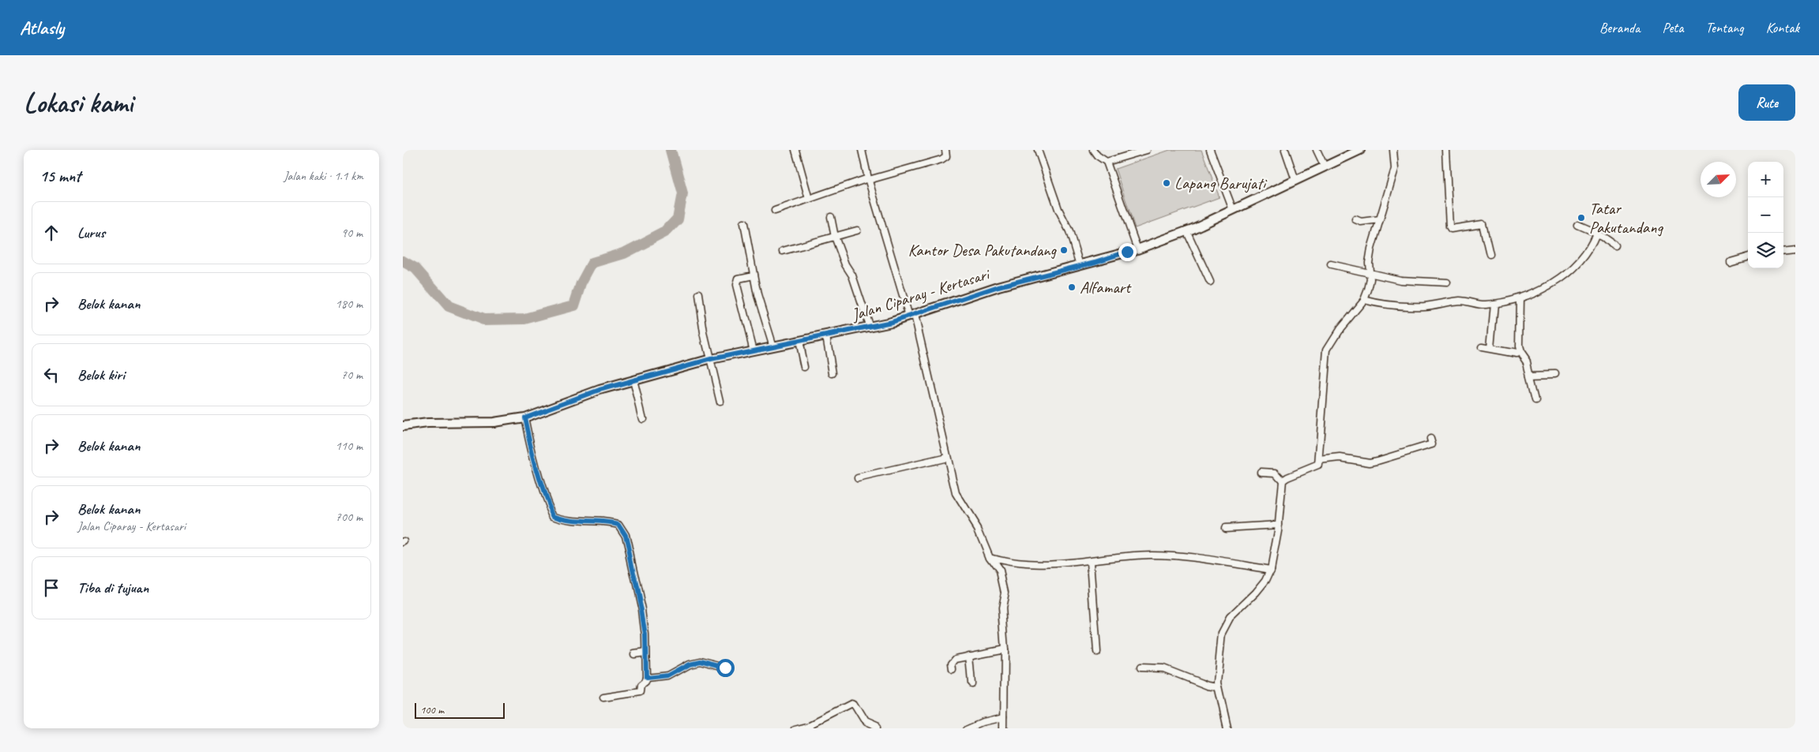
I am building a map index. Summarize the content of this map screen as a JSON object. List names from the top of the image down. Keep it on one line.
{"streets":{"main road":["Jalan Ciparay - Kertasari"]},"places":["Lapang Barujati","Tatar Pakutandang","Kantor Desa Pakutandang","Alfamart"],"scale_bar":"100 m","north":"top right","page":{"header":"Atlasly","nav":["Beranda","Peta","Tentang","Kontak"],"buttons":"Rute","title":"Lokasi kami","heading":["15 mnt","Jalan kaki · 1.1 km"],"map_buttons":["+","−"],"list":[["Lurus","90 m"],["Belok kanan","180 m"],["Belok kiri","70 m"],["Belok kanan","110 m"],["Belok kanan","Jalan Ciparay - Kertasari","700 m"],"Tiba di tujuan"],"scale":"100 m"}}
